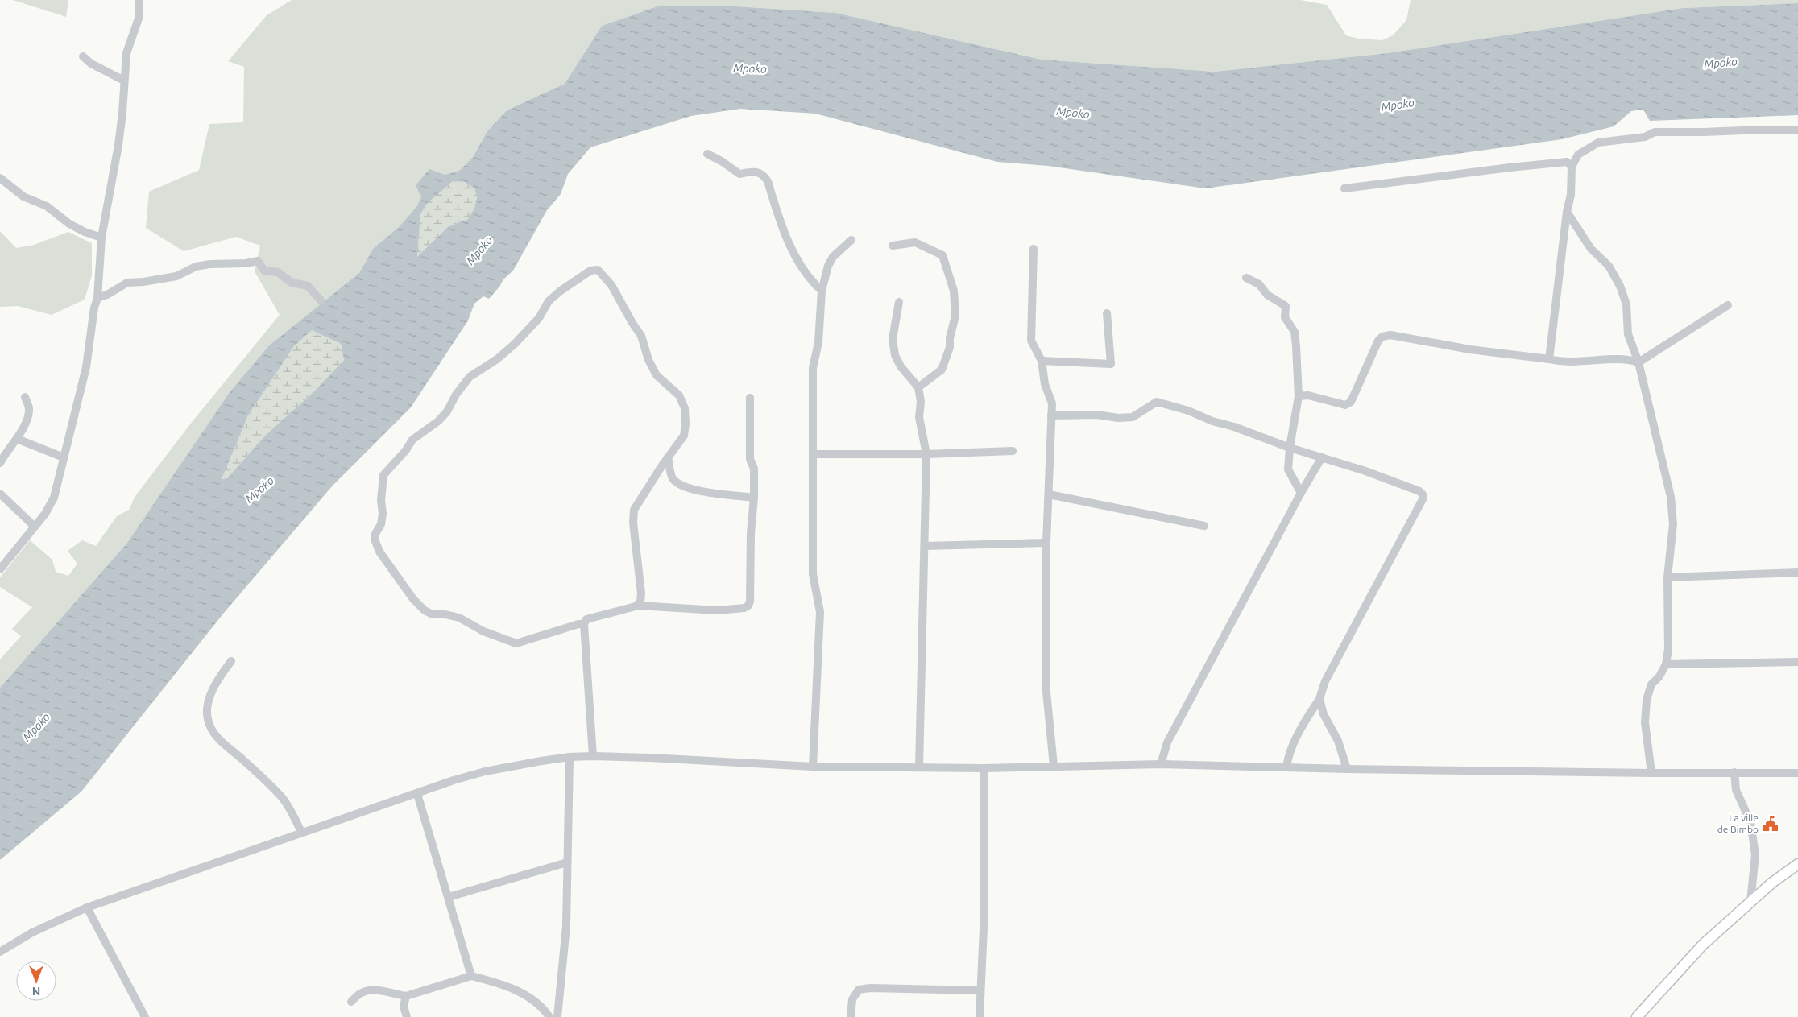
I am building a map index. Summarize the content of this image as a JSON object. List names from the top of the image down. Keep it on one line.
{"water":["Mpoko"],"places":{"public building":["La ville de Bimbo"]},"north":"bottom"}
